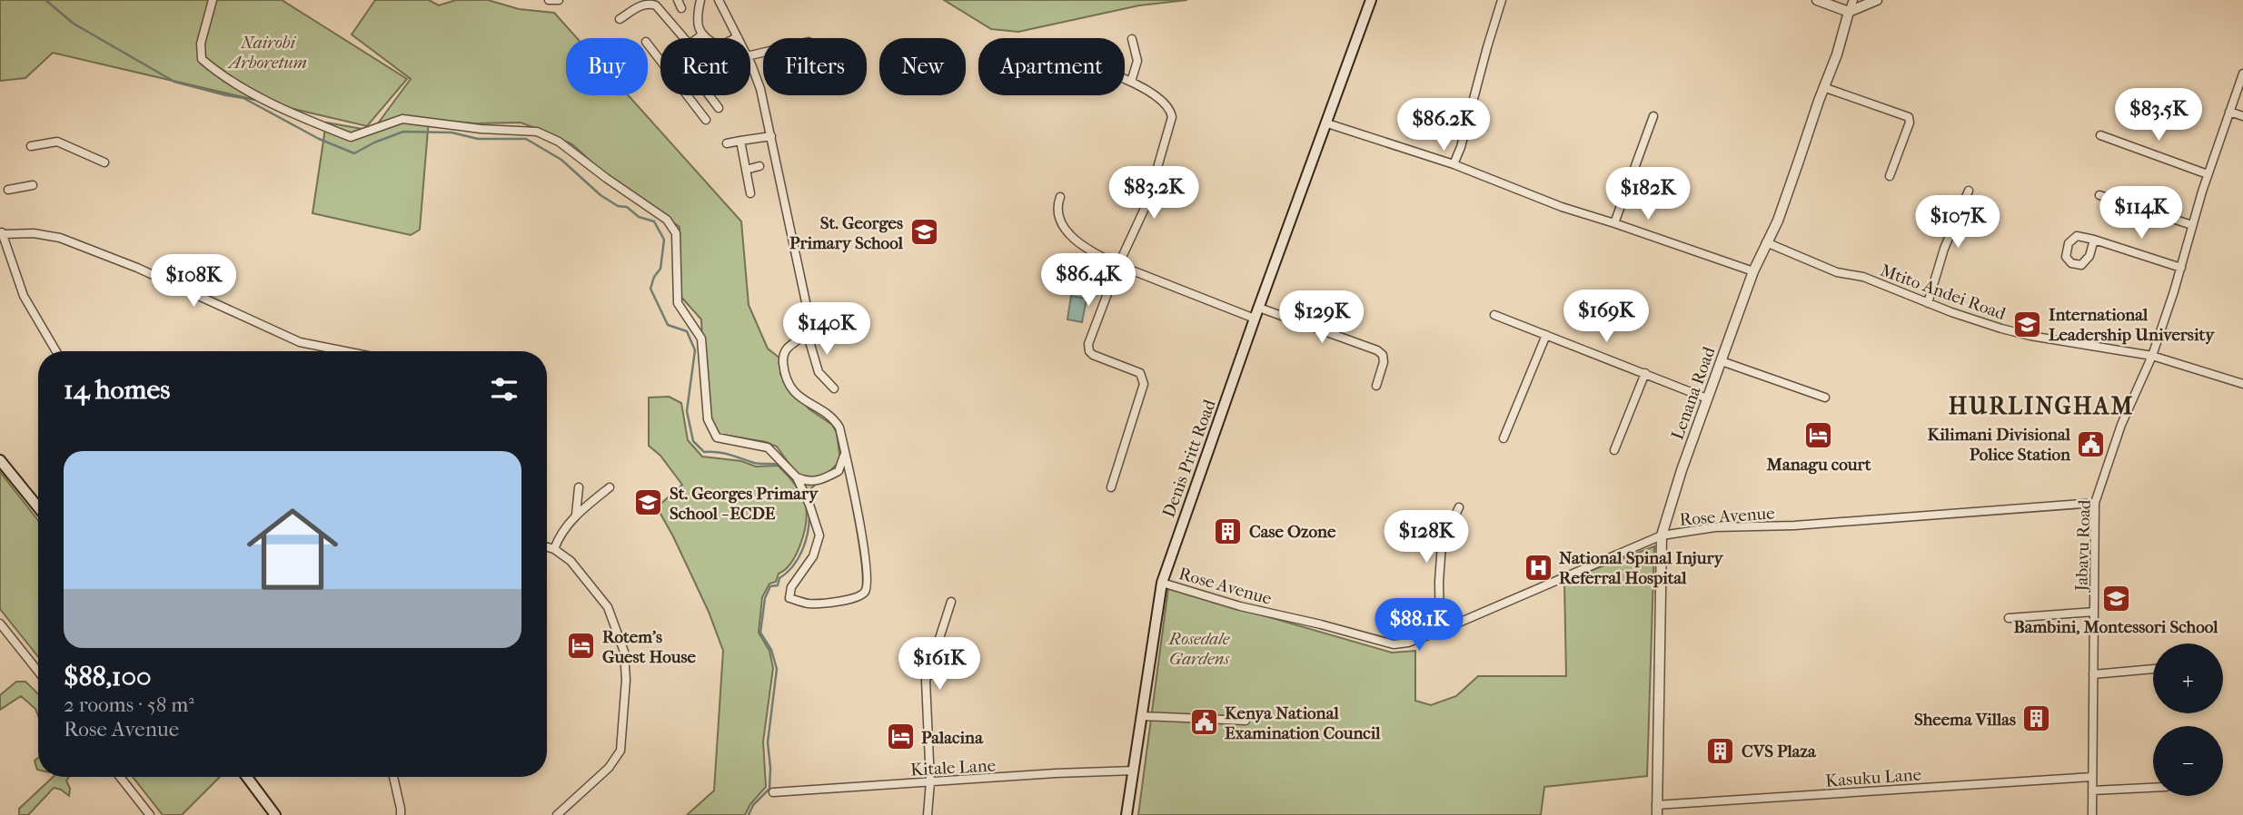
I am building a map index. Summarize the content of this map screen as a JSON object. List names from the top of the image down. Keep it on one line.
{"streets":{"main road":["Denis Pritt Road"],"street":["Mtito Andei Road","Lenana Road","Rose Avenue","Jabavu Road","Kitale Lane","Kasuku Lane"]},"crossings":[["Mtito Andei Road","Lenana Road"],["Mtito Andei Road","Jabavu Road"],["Lenana Road","Rose Avenue"],["Lenana Road","Kasuku Lane"],["Denis Pritt Road","Rose Avenue"],["Denis Pritt Road","Kitale Lane"],["Rose Avenue","Jabavu Road"],["Jabavu Road","Kasuku Lane"]],"districts":["HURLINGHAM"],"parks":["Nairobi Arboretum","Rosedale Gardens"],"places":{"school or university":["St. Georges Primary School","International Leadership University","St. Georges Primary School - ECDE","Bambini, Montessori School"],"hotel":["Managu court","Rotem's Guest House","Palacina"],"public building":["Kilimani Divisional Police Station","Kenya National Examination Council"],"building":["Case Ozone","Sheema Villas","CVS Plaza"],"hospital":["National Spinal Injury Referral Hospital"]},"page":{"chip":["Buy","Rent","Filters","New","Apartment"],"price":["$83.5K","$86.2K","$83.2K","$182K","$114K","$107K","$86.4K","$108K","$169K","$129K","$140K","$128K","$88.1K","$161K"],"heading":"14 homes","list":[{"name":"$88,100","note":"2 rooms · 58 m² · Rose Avenue"}],"map_buttons":["+","−"]}}
